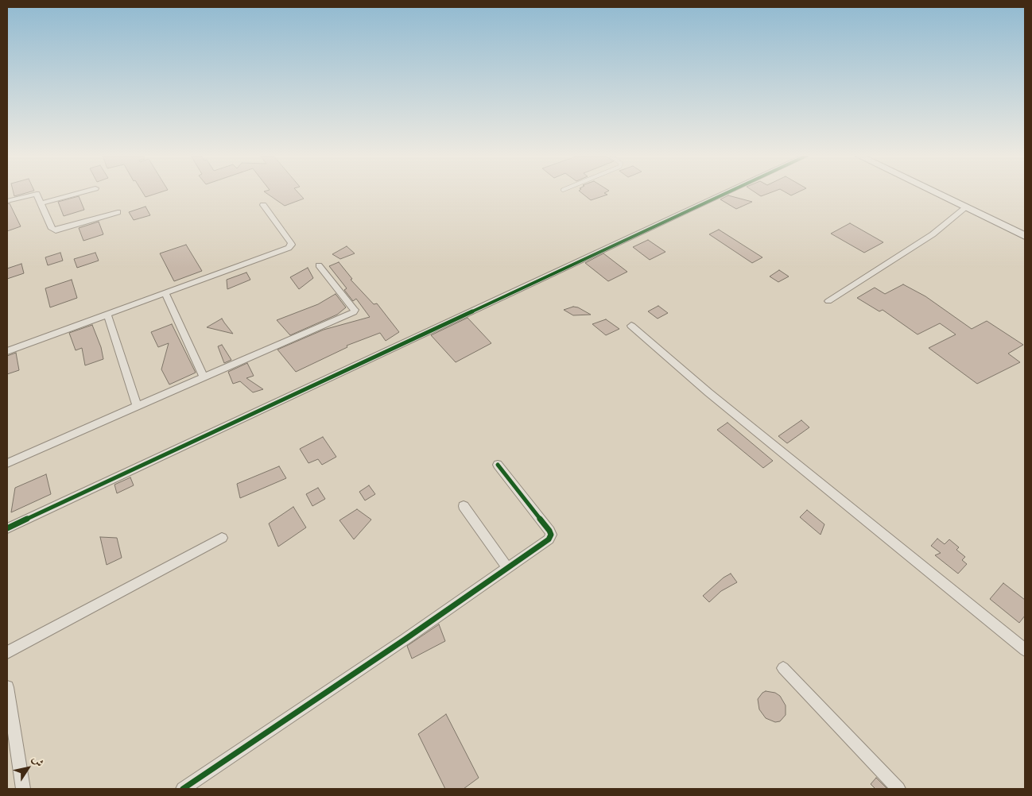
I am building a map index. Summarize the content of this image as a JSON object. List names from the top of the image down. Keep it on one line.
{"north":"top right"}
